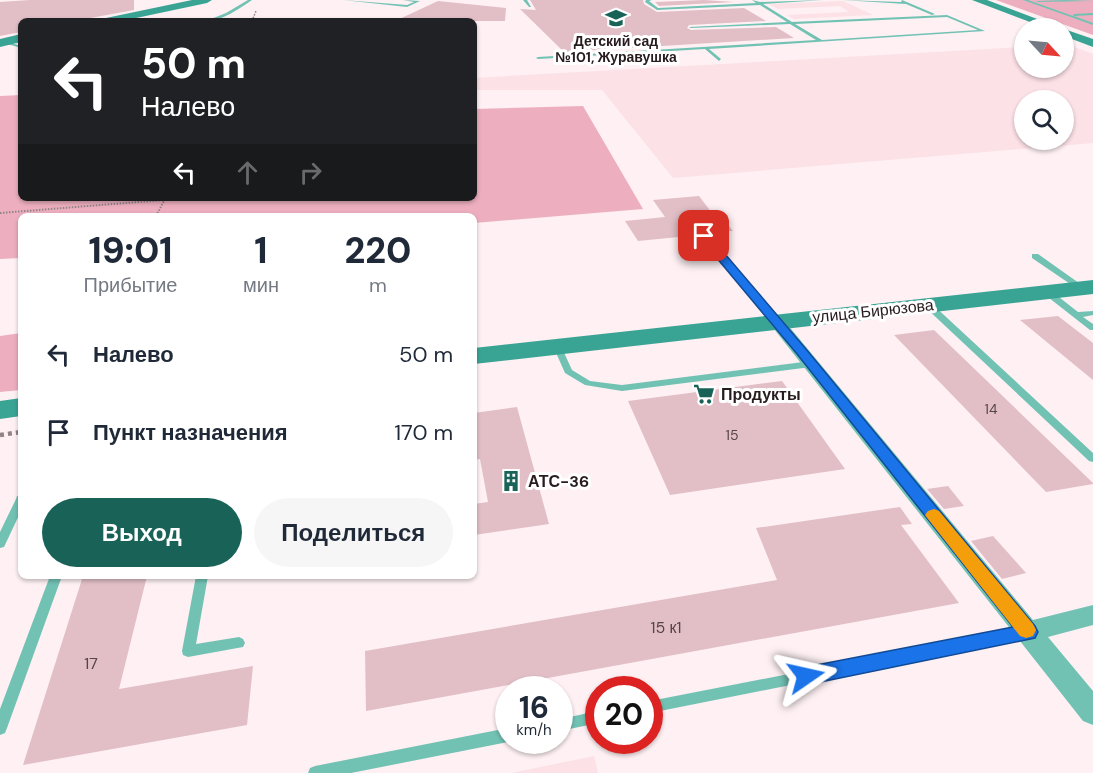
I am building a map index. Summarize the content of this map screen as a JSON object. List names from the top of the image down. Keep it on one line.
{"streets":{"main road":["улица Бирюзова"]},"places":{"school or university":["Детский сад №101, Журавушка"],"supermarket":["Продукты"],"building":["АТС-36"]},"house_numbers":["14","15","15 к1","17"],"north":"bottom right","page":{"turn":["50 m","Налево"],"eta":["19:01","Прибытие","1","мин","220","m"],"list":[{"name":"Налево","value":"50 m"},{"name":"Пункт назначения","value":"170 m"}],"buttons":["Выход","Поделиться"],"speed":"16 km/h","limit":"20"}}
